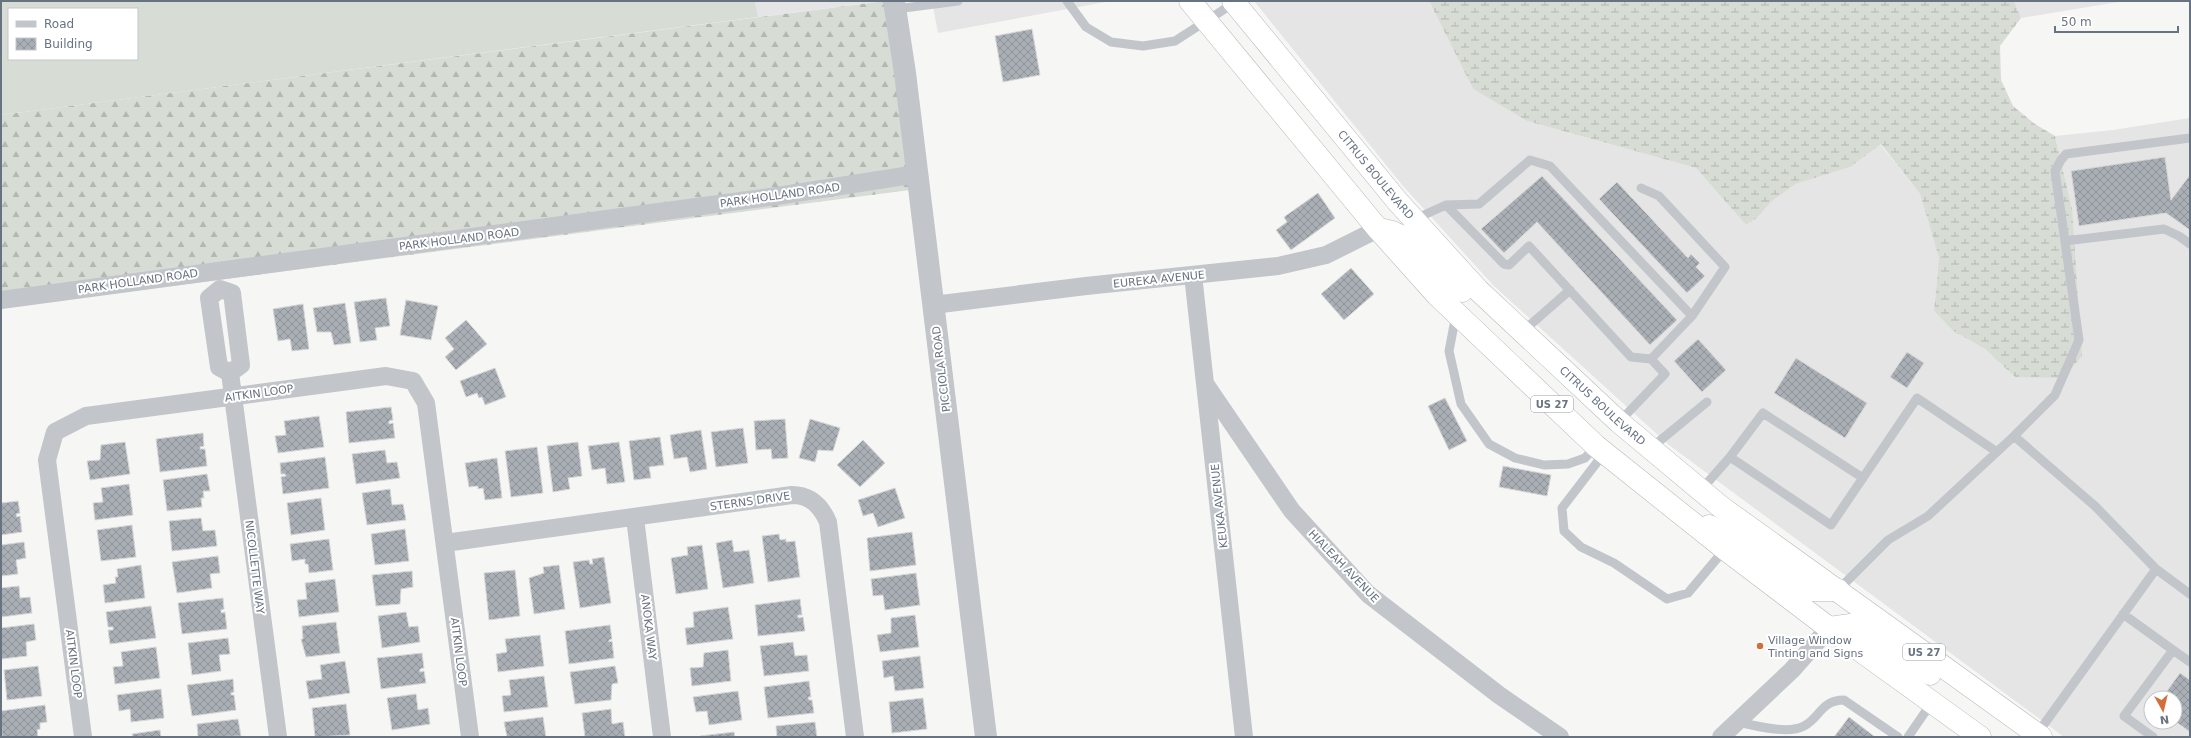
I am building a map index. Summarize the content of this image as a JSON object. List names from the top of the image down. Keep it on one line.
{"streets":{"highway":["CITRUS BOULEVARD","US 27"],"street":["PARK HOLLAND ROAD","EUREKA AVENUE","PICCIOLA ROAD","AITKIN LOOP","STERNS DRIVE","KEUKA AVENUE","HIALEAH AVENUE","NICOLLETTE WAY","ANOKA WAY"]},"crossings":[["PARK HOLLAND ROAD","PICCIOLA ROAD"],["PARK HOLLAND ROAD","NICOLLETTE WAY"],["EUREKA AVENUE","PICCIOLA ROAD"],["EUREKA AVENUE","US 27"],["EUREKA AVENUE","KEUKA AVENUE"],["AITKIN LOOP","STERNS DRIVE"],["AITKIN LOOP","NICOLLETTE WAY"],["STERNS DRIVE","ANOKA WAY"],["KEUKA AVENUE","HIALEAH AVENUE"]],"places":["Village Window Tinting and Signs"],"legend":["Road","Building"],"scale_bar":"50 m","north":"bottom"}
